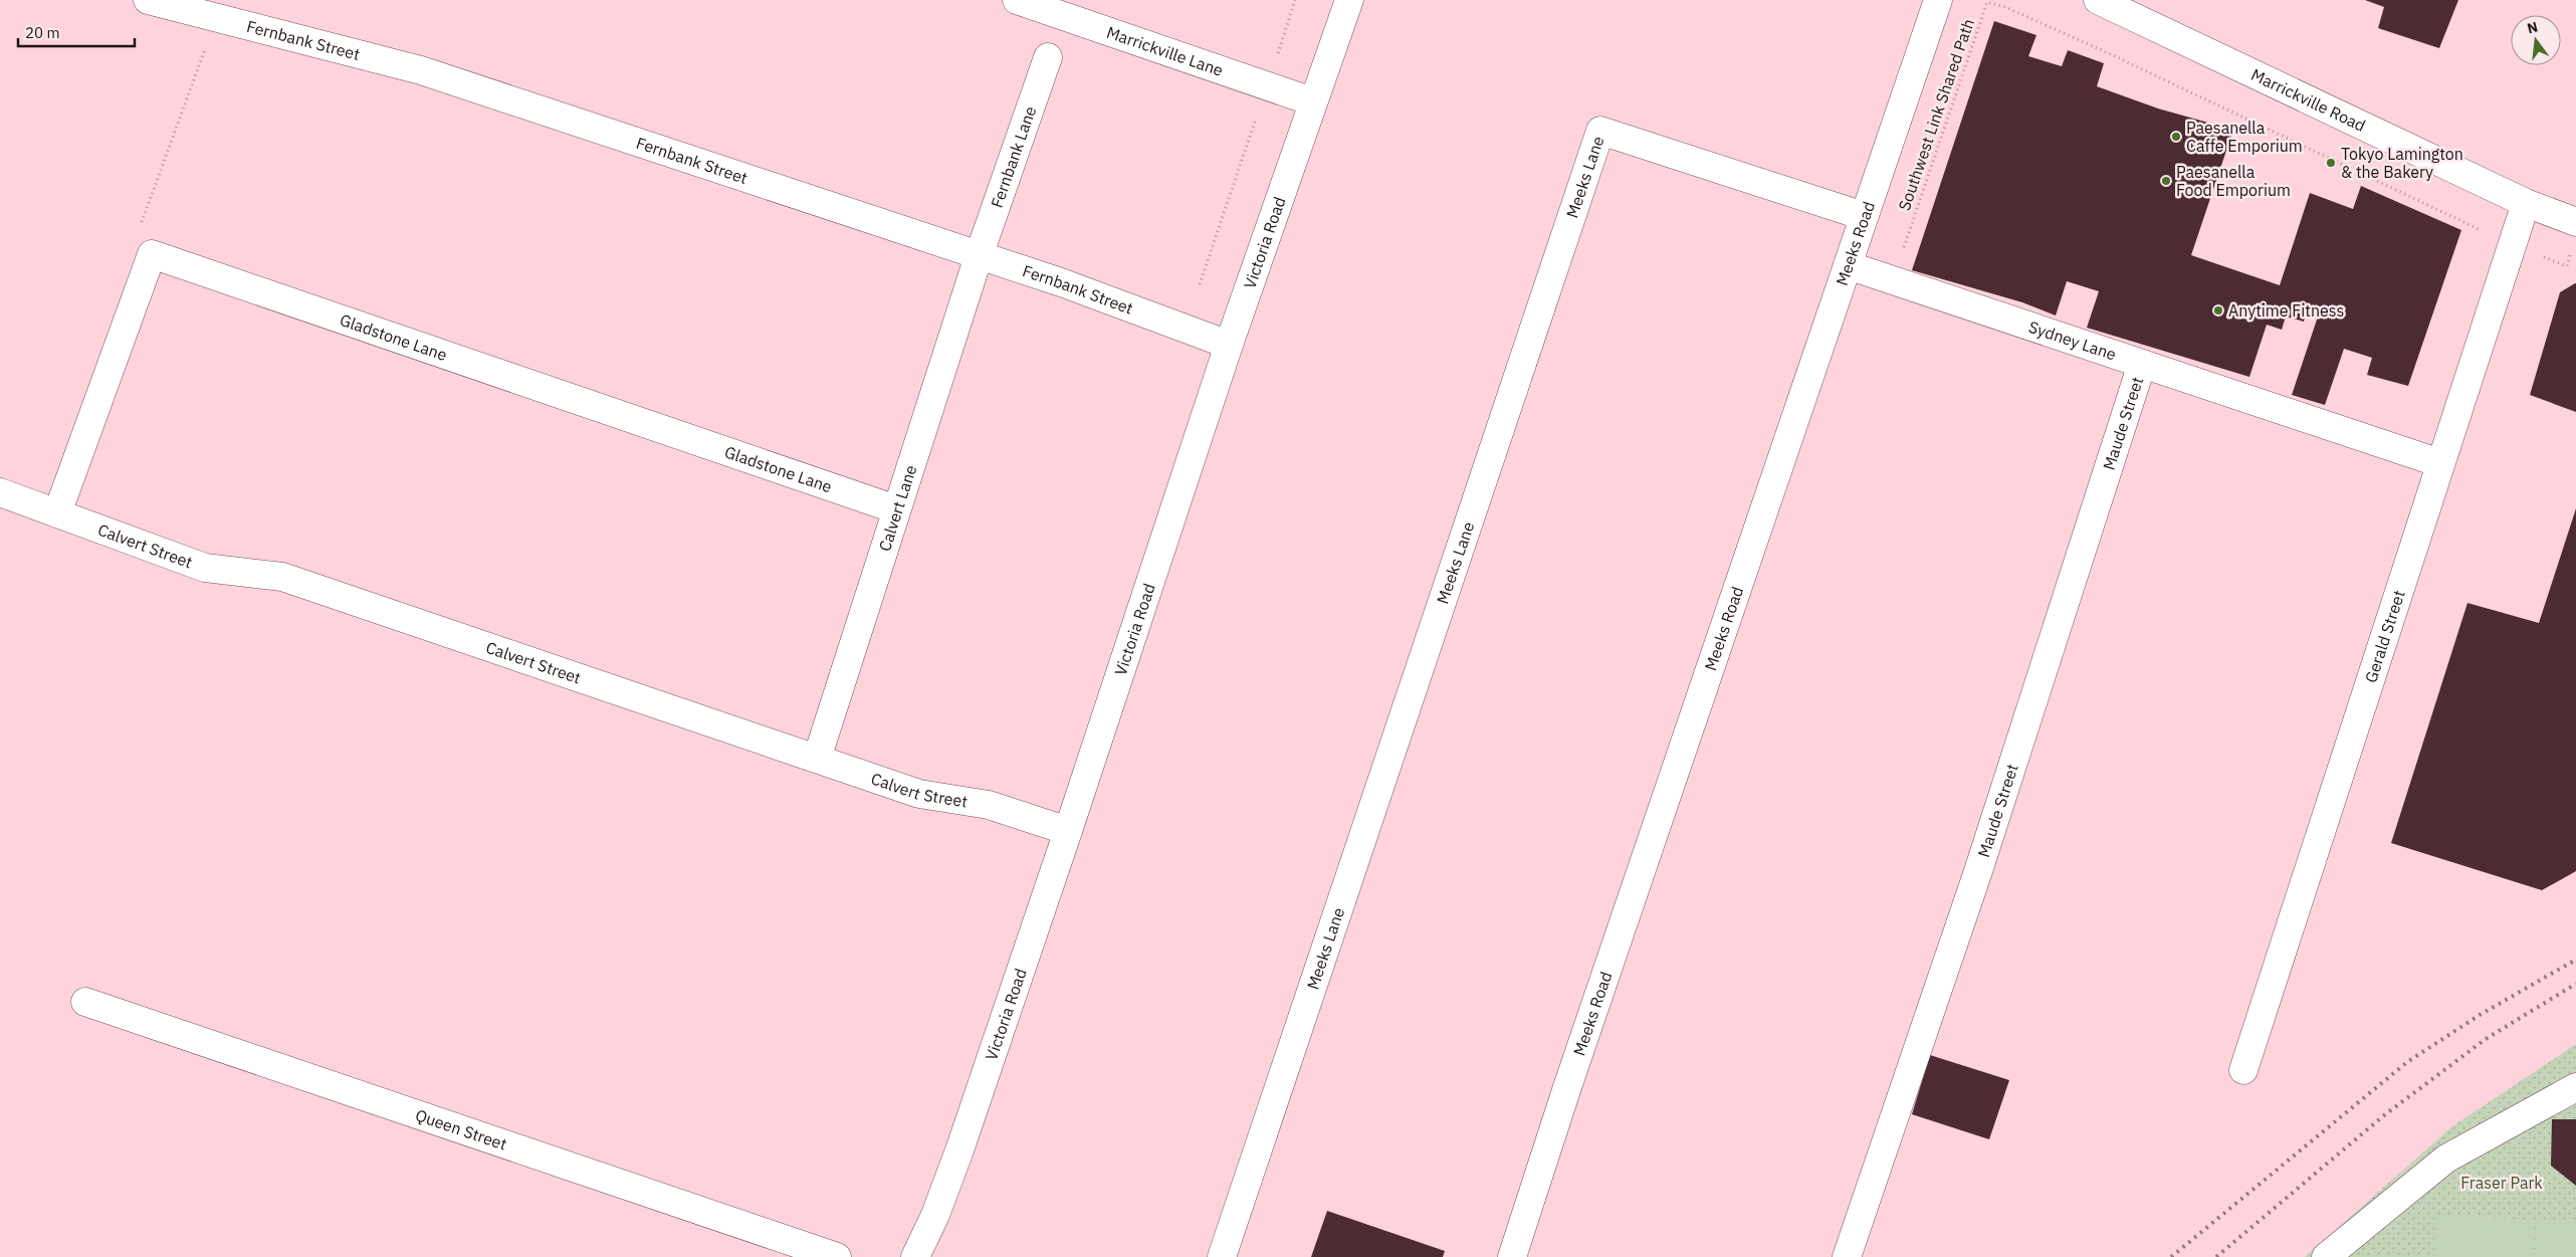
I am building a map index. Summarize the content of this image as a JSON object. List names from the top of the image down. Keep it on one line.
{"streets":{"street":["Fernbank Street","Marrickville Lane","Marrickville Road","Fernbank Lane","Meeks Lane","Victoria Road","Meeks Road","Gladstone Lane","Sydney Lane","Maude Street","Calvert Lane","Calvert Street","Gerald Street","Queen Street"],"path":["Southwest Link Shared Path"]},"crossings":[["Fernbank Street","Fernbank Lane"],["Fernbank Street","Victoria Road"],["Fernbank Street","Calvert Lane"],["Marrickville Lane","Victoria Road"],["Marrickville Road","Gerald Street"],["Fernbank Lane","Calvert Lane"],["Meeks Lane","Meeks Road"],["Victoria Road","Calvert Street"],["Meeks Road","Sydney Lane"],["Gladstone Lane","Calvert Lane"],["Sydney Lane","Maude Street"],["Sydney Lane","Gerald Street"],["Calvert Lane","Calvert Street"]],"parks":["Fraser Park"],"places":["Paesanella Caffe Emporium","Tokyo Lamington & the Bakery","Paesanella Food Emporium","Anytime Fitness"],"scale_bar":"20 m","north":"top"}
